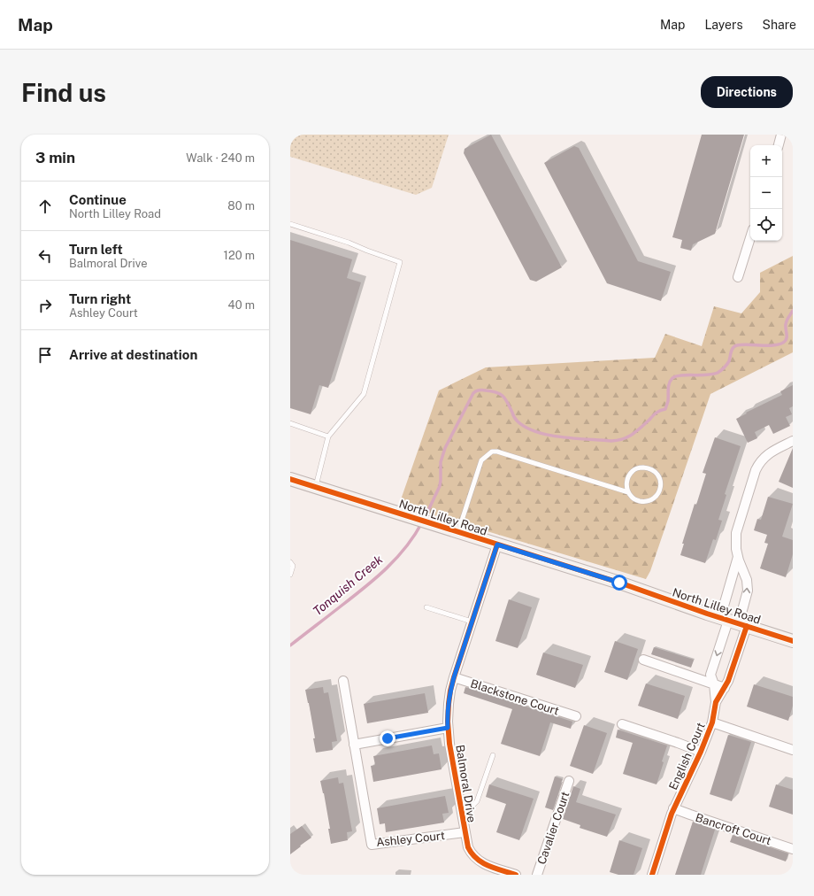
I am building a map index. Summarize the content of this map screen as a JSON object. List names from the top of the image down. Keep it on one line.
{"streets":{"street":["North Lilley Road","Blackstone Court","English Court","Balmoral Drive","Cavalier Court","Bancroft Court","Ashley Court"]},"crossings":[["North Lilley Road","English Court"],["North Lilley Road","Balmoral Drive"],["Blackstone Court","Balmoral Drive"],["English Court","Bancroft Court"],["Balmoral Drive","Ashley Court"]],"water":["Tonquish Creek"],"page":{"header":"Map","nav":["Map","Layers","Share"],"buttons":"Directions","title":"Find us","heading":["3 min","Walk · 240 m"],"map_buttons":["+","−"],"list":[["Continue","North Lilley Road","80 m"],["Turn left","Balmoral Drive","120 m"],["Turn right","Ashley Court","40 m"],"Arrive at destination"]}}
